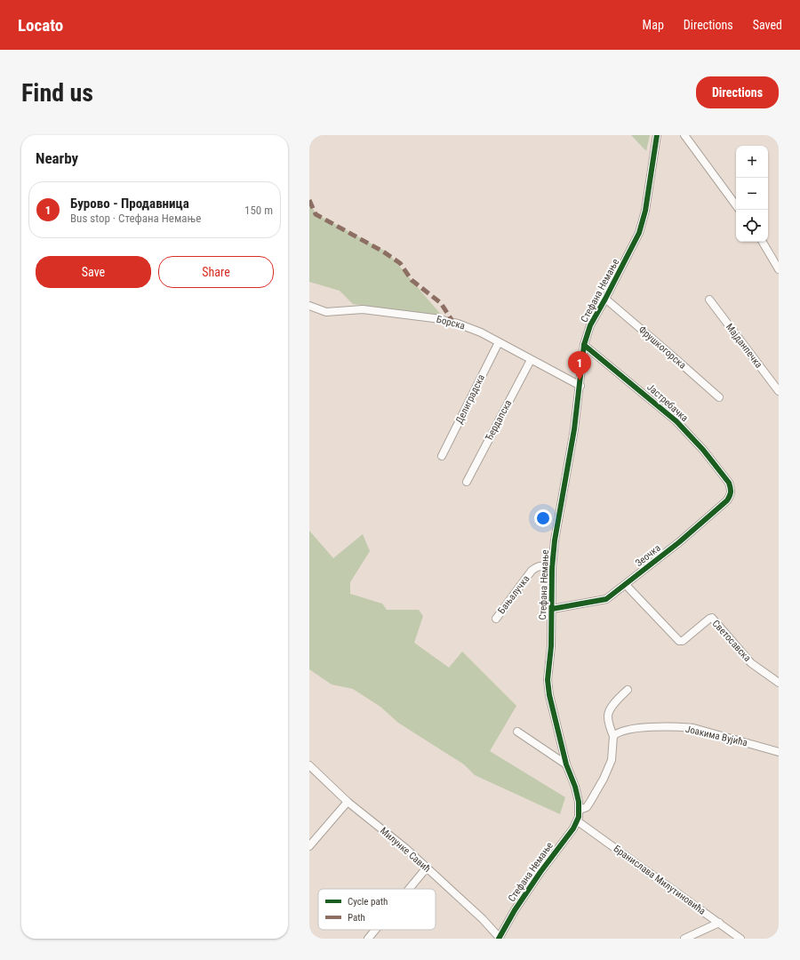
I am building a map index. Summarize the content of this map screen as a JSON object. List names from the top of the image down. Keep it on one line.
{"streets":{"street":["Стефана Немање","Борска","Мајданпечка","Фрушкогорска","Делиградска","Јастребачка","Ђердапска","Зеочка","Бањалучка","Светосавска","Јоакима Вујића","Милунке Савић","Бранислава Милутиновића"]},"crossings":[["Стефана Немање","Борска"],["Стефана Немање","Фрушкогорска"],["Стефана Немање","Јастребачка"],["Стефана Немање","Зеочка"],["Стефана Немање","Бањалучка"],["Стефана Немање","Милунке Савић"],["Стефана Немање","Бранислава Милутиновића"],["Борска","Делиградска"],["Борска","Ђердапска"],["Јастребачка","Зеочка"],["Зеочка","Светосавска"]],"legend":["Cycle path","Path"],"page":{"header":"Locato","nav":["Map","Directions","Saved"],"buttons":["Directions",["Save","Share"]],"title":"Find us","heading":"Nearby","map_buttons":["+","−"],"list":[{"mark":"1","name":"Бурово - Продавница","note":"Bus stop · Стефана Немање","value":"150 m"}],"pins":"1"}}
